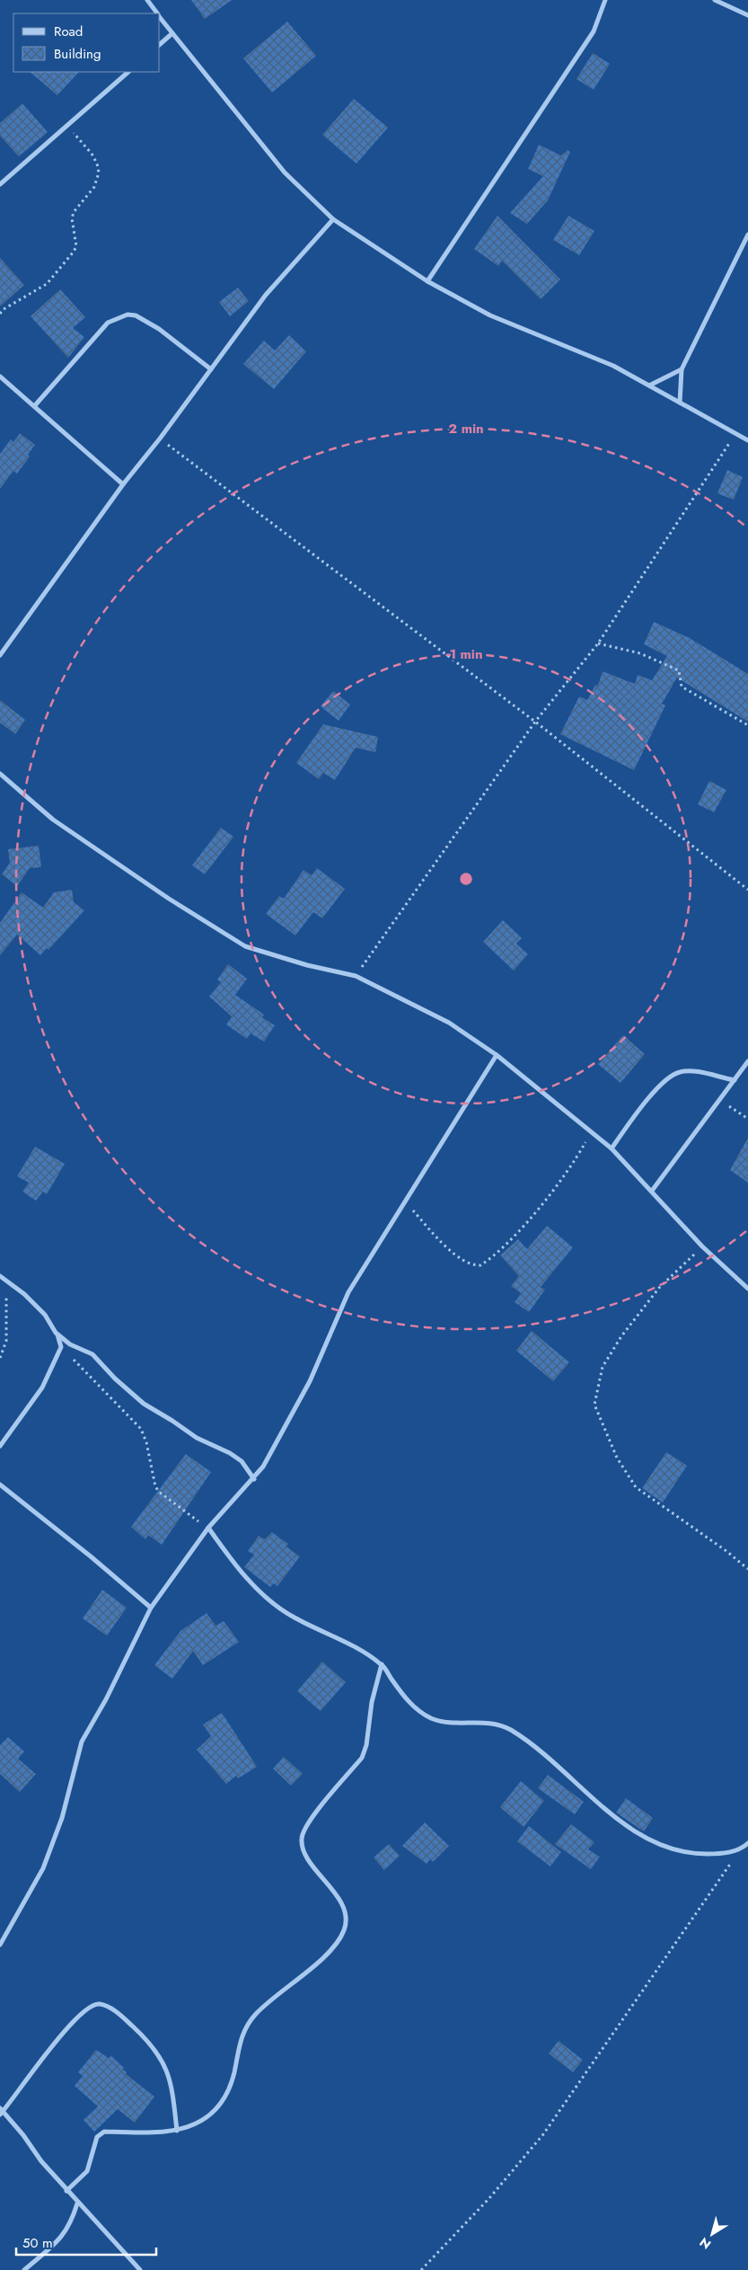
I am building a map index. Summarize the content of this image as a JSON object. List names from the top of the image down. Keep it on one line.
{"legend":["Road","Building"],"scale_bar":"50 m","north":"bottom left","rings":["2 min","1 min"]}
